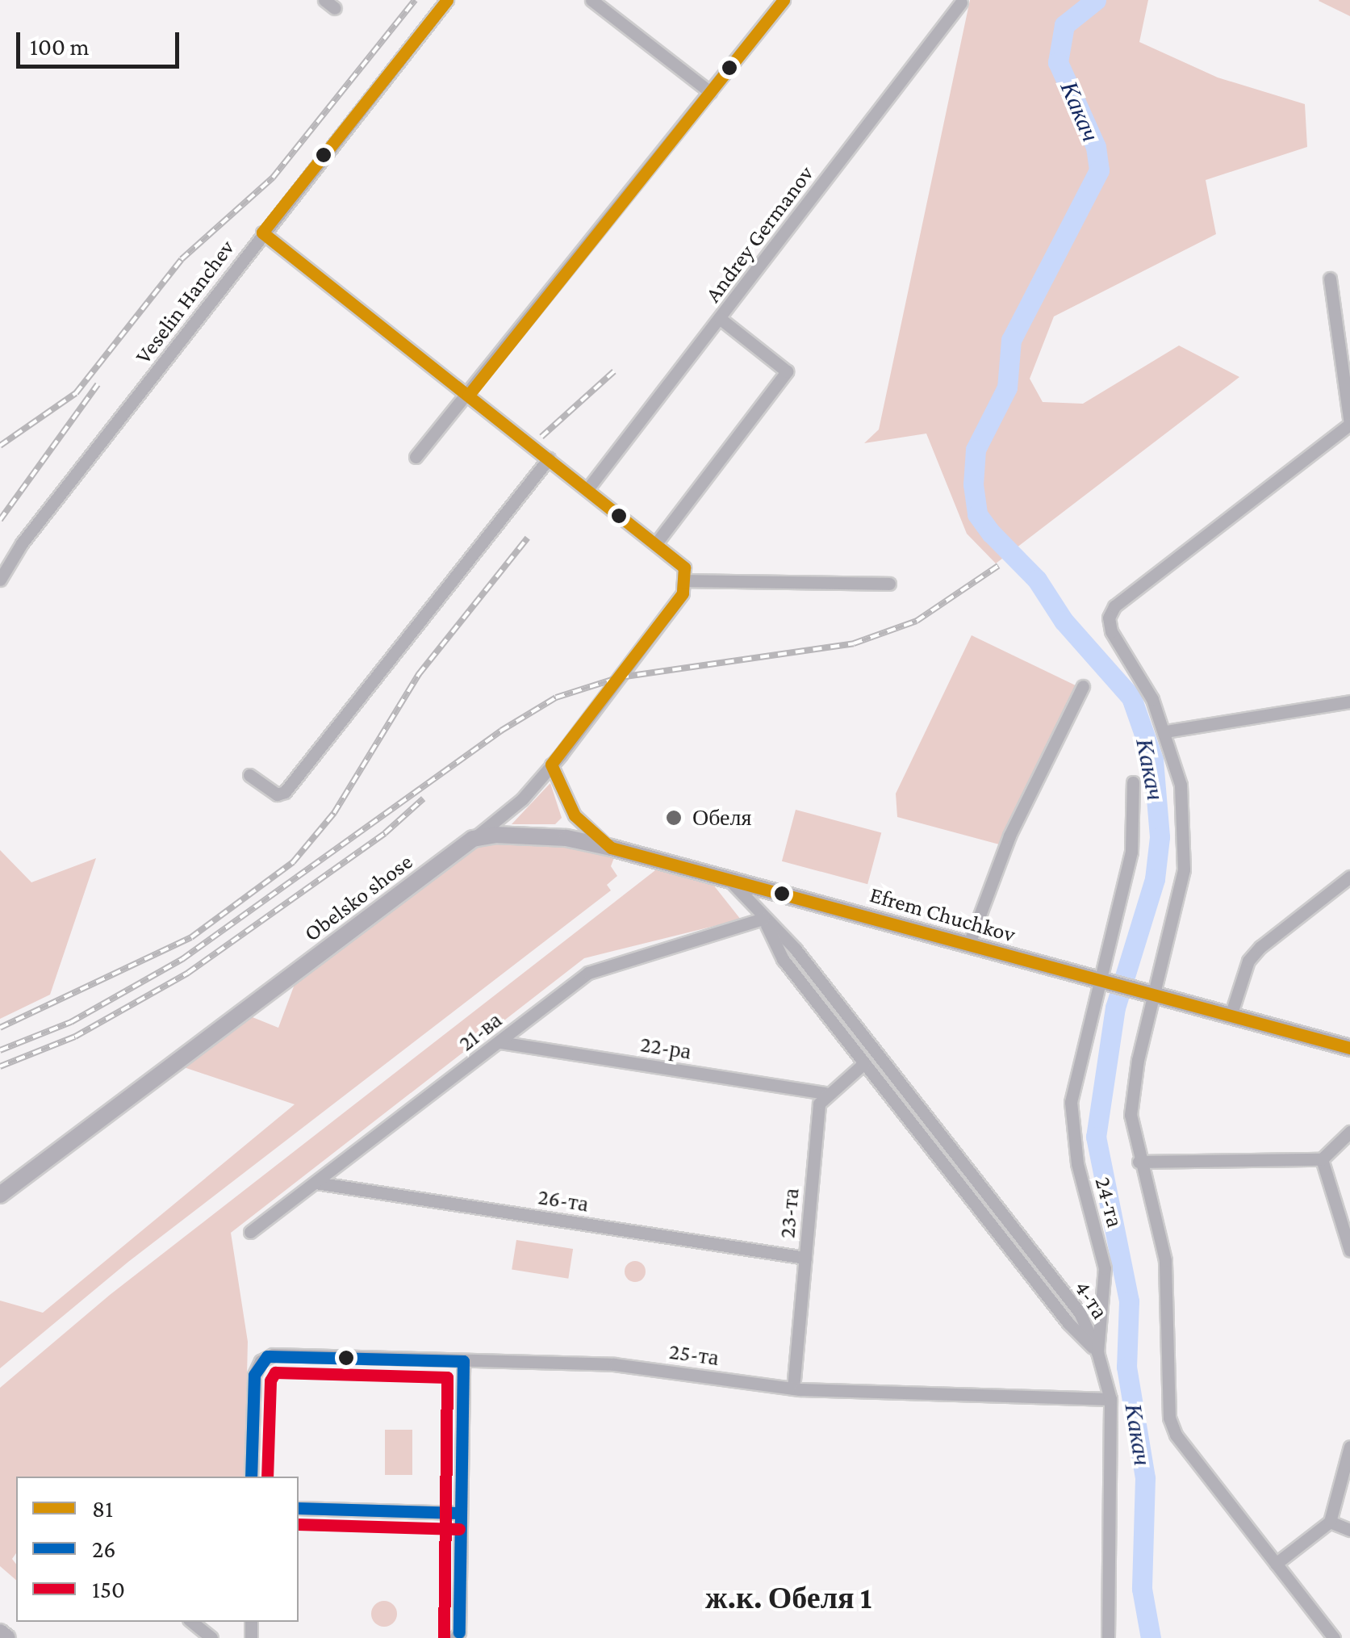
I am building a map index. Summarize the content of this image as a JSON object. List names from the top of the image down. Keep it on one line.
{"streets":{"street":["Andrey Germanov","Veselin Hanchev","Obelsko shose","Efrem Chuchkov","21-ва","22-ра","26-та","24-та","23-та","4-та","25-та"]},"crossings":[["Obelsko shose","Efrem Chuchkov"],["Efrem Chuchkov","24-та"],["Efrem Chuchkov","4-та"],["21-ва","22-ра"],["21-ва","26-та"],["21-ва","4-та"],["22-ра","23-та"],["26-та","23-та"],["24-та","4-та"],["24-та","25-та"],["23-та","25-та"]],"districts":["ж.к. Обеля 1"],"water":["Какач"],"places":["Обеля"],"lines":["transit line 81","transit line 26","transit line 150"],"legend":["81","26","150"],"scale_bar":"100 m"}
